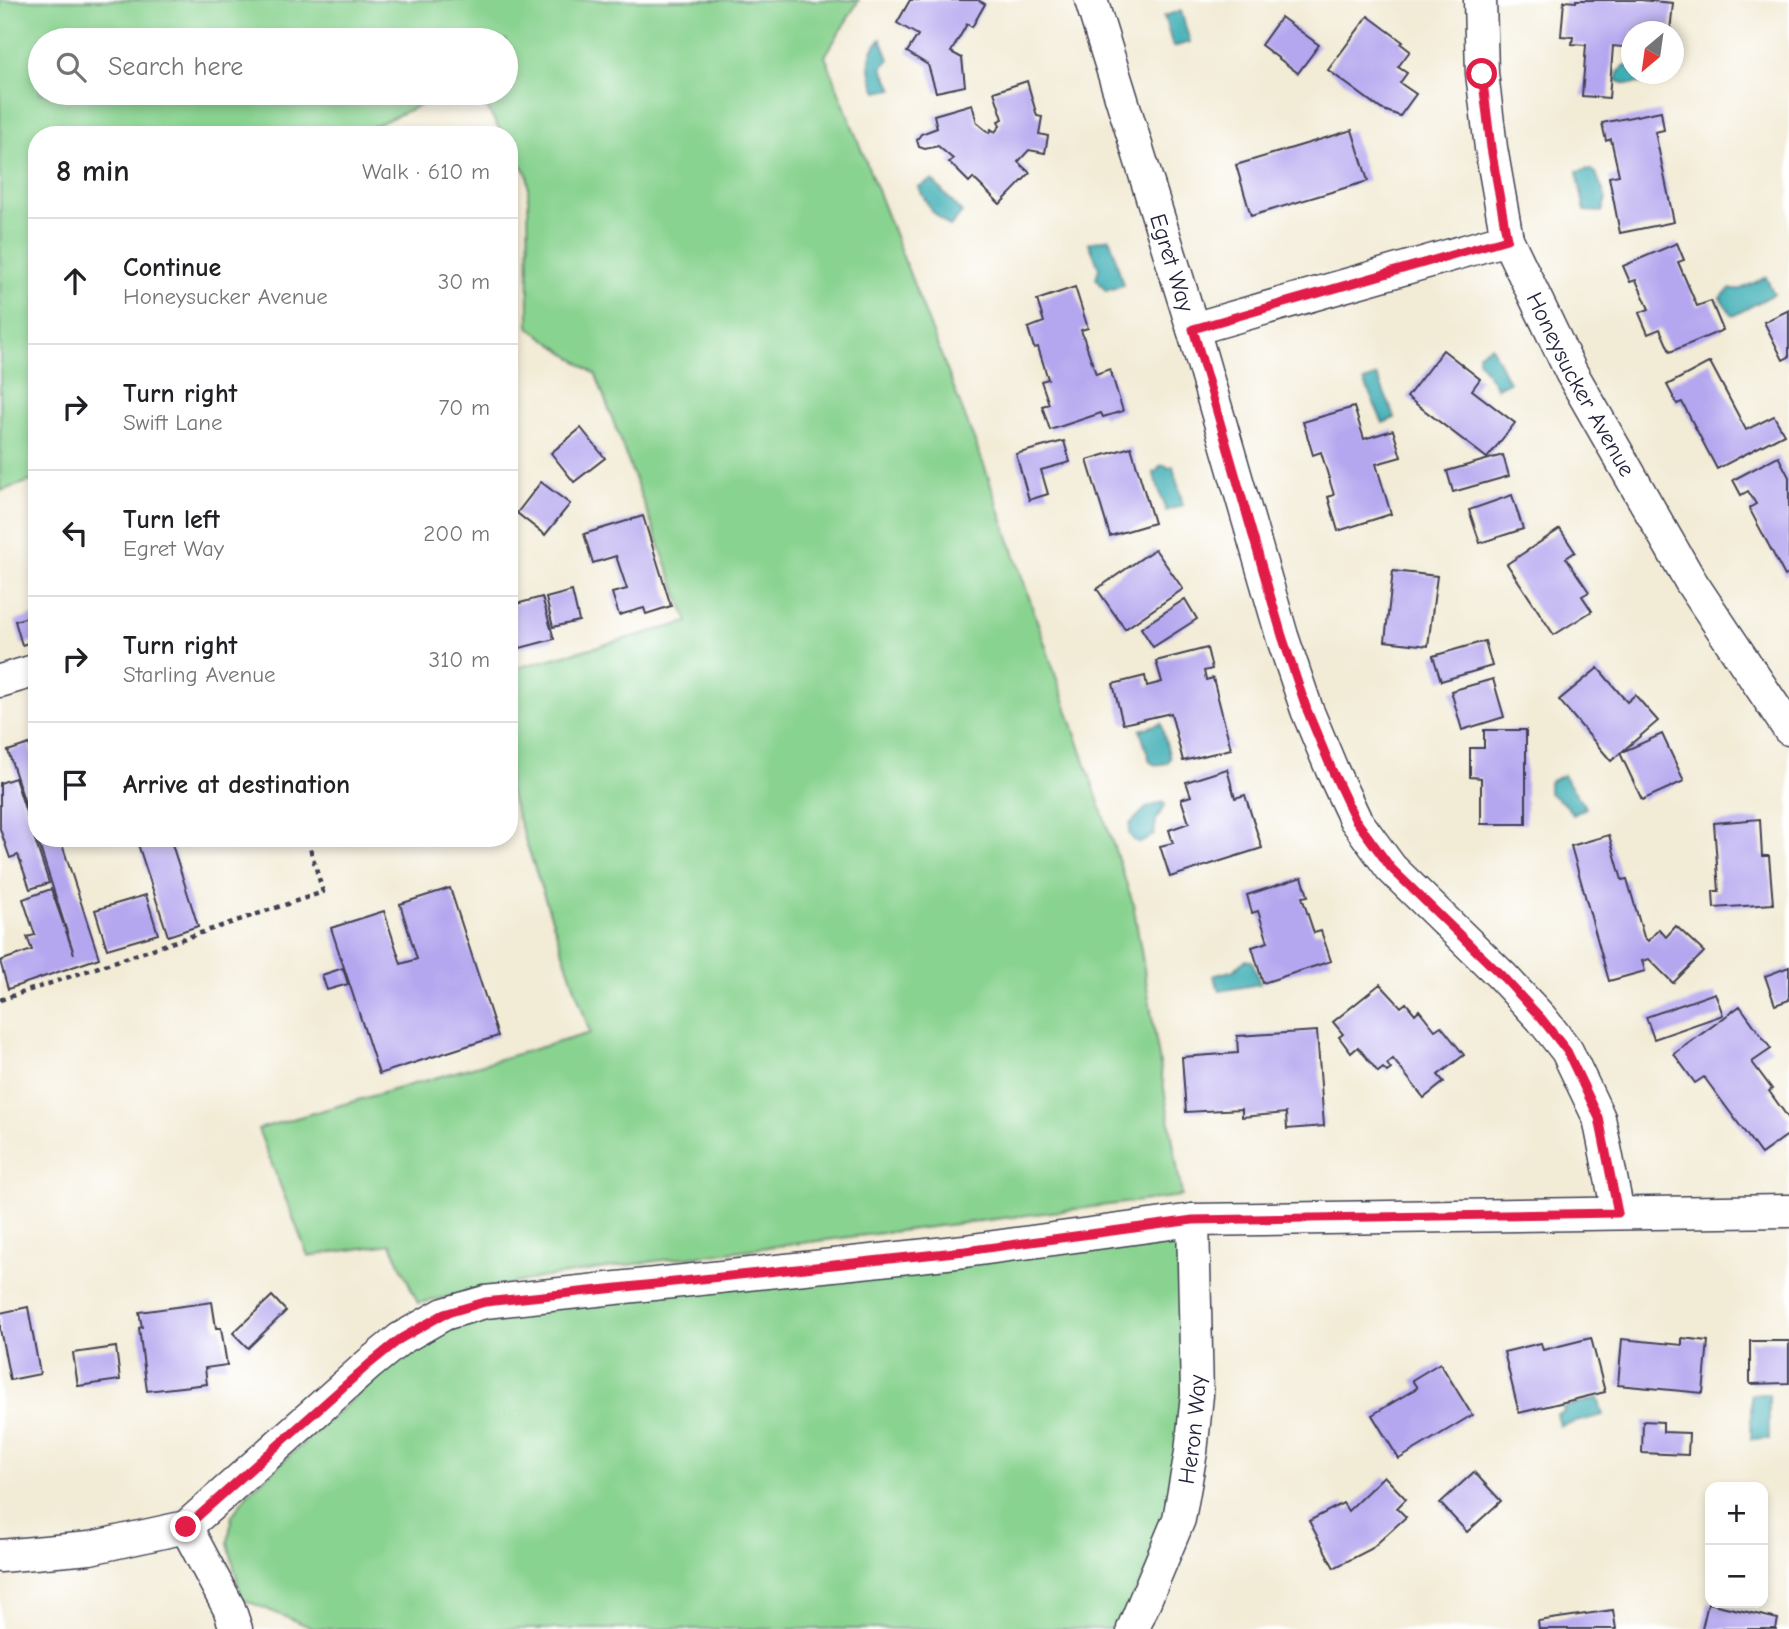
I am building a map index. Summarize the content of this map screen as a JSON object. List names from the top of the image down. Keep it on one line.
{"streets":{"street":["Egret Way","Honeysucker Avenue","Heron Way"]},"north":"bottom left","page":{"search":"Search here","heading":["8 min","Walk · 610 m"],"list":[["Continue","Honeysucker Avenue","30 m"],["Turn right","Swift Lane","70 m"],["Turn left","Egret Way","200 m"],["Turn right","Starling Avenue","310 m"],"Arrive at destination"],"map_buttons":["+","−"]}}
